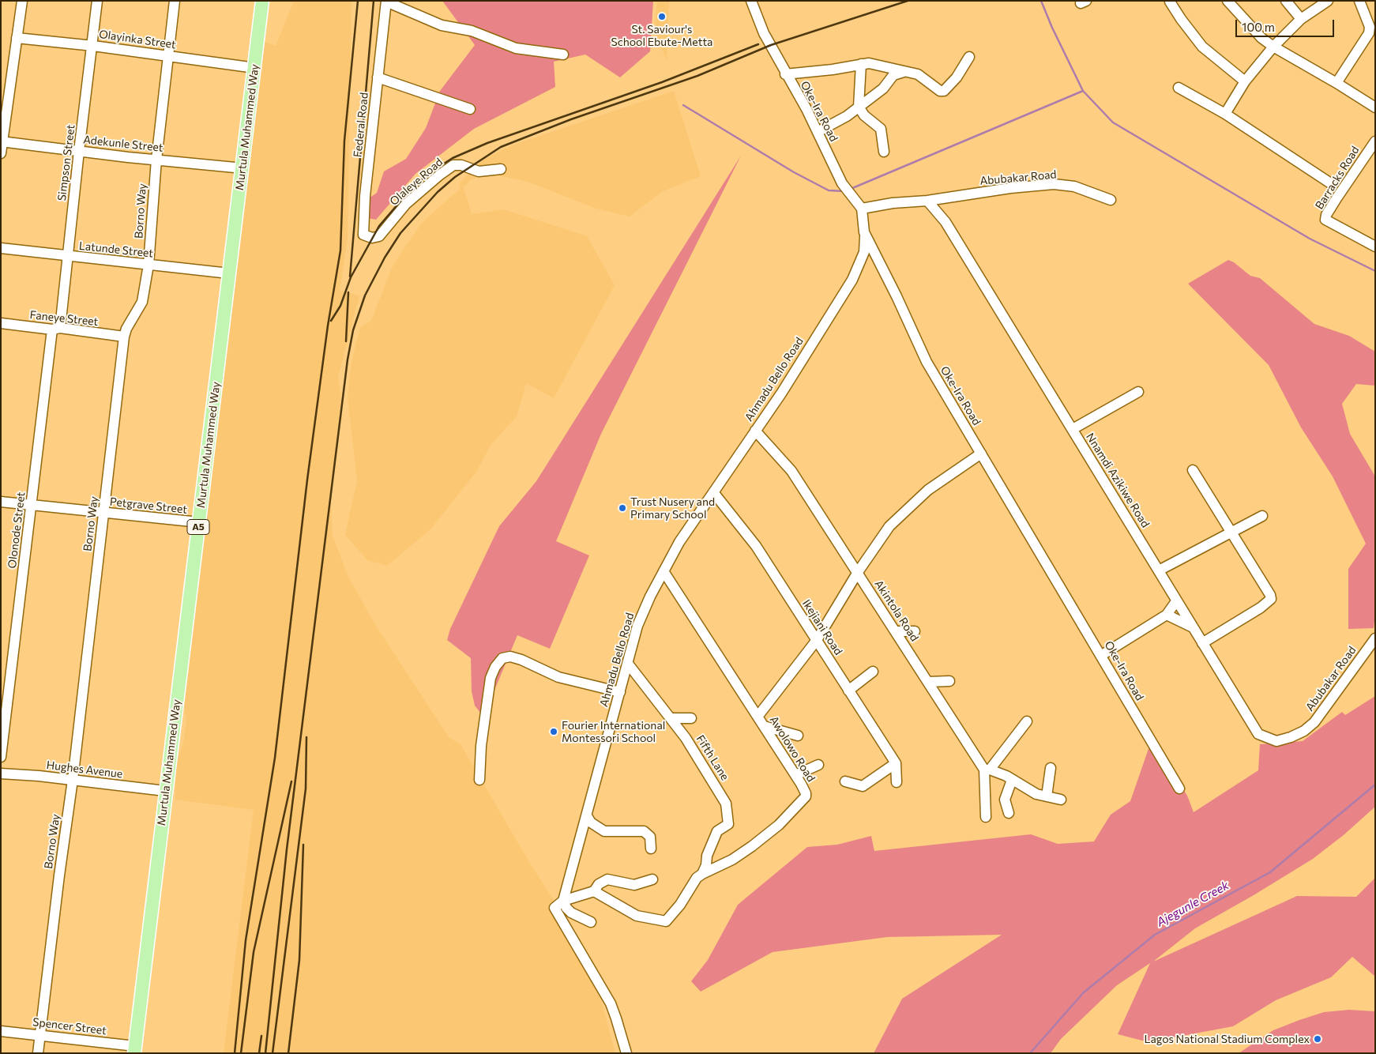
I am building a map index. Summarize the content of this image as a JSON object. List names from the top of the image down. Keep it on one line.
{"streets":{"main road":["Murtula Muhammed Way","A5"],"street":["Olayinka Street","Oke-Ira Road","Federal Road","Adekunle Street","Simpson Street","Abubakar Road","Barracks Road","Olaleye Road","Borno Way","Latunde Street","Faneye Street","Ahmadu Bello Road","Nnamdi Azikiwe Road","Petgrave Street","Olonode Street","Akintola Road","Ikejiani Road","Awolowo Road","Fifth Lane","Hughes Avenue","Spencer Street"]},"crossings":[["Olayinka Street","Murtula Muhammed Way"],["Olayinka Street","Simpson Street"],["Olayinka Street","Borno Way"],["Oke-Ira Road","Ahmadu Bello Road"],["Federal Road","Olaleye Road"],["Murtula Muhammed Way","Adekunle Street"],["Murtula Muhammed Way","Latunde Street"],["Murtula Muhammed Way","Petgrave Street"],["Murtula Muhammed Way","Hughes Avenue"],["Murtula Muhammed Way","Spencer Street"],["Adekunle Street","Simpson Street"],["Adekunle Street","Borno Way"],["Simpson Street","Latunde Street"],["Simpson Street","Faneye Street"],["Simpson Street","Olonode Street"],["Abubakar Road","Nnamdi Azikiwe Road"],["Borno Way","Latunde Street"],["Borno Way","Faneye Street"],["Borno Way","Petgrave Street"],["Borno Way","Hughes Avenue"],["Borno Way","Spencer Street"],["Faneye Street","Olonode Street"],["Ahmadu Bello Road","Akintola Road"],["Ahmadu Bello Road","Ikejiani Road"],["Ahmadu Bello Road","Awolowo Road"],["Ahmadu Bello Road","Fifth Lane"],["Petgrave Street","Olonode Street"],["Awolowo Road","Fifth Lane"]],"water":["Ajegunle Creek"],"places":["St. Saviour's School Ebute-Metta","Trust Nusery and Primary School","Fourier International Montessori School","Lagos National Stadium Complex"],"scale_bar":"100 m"}
